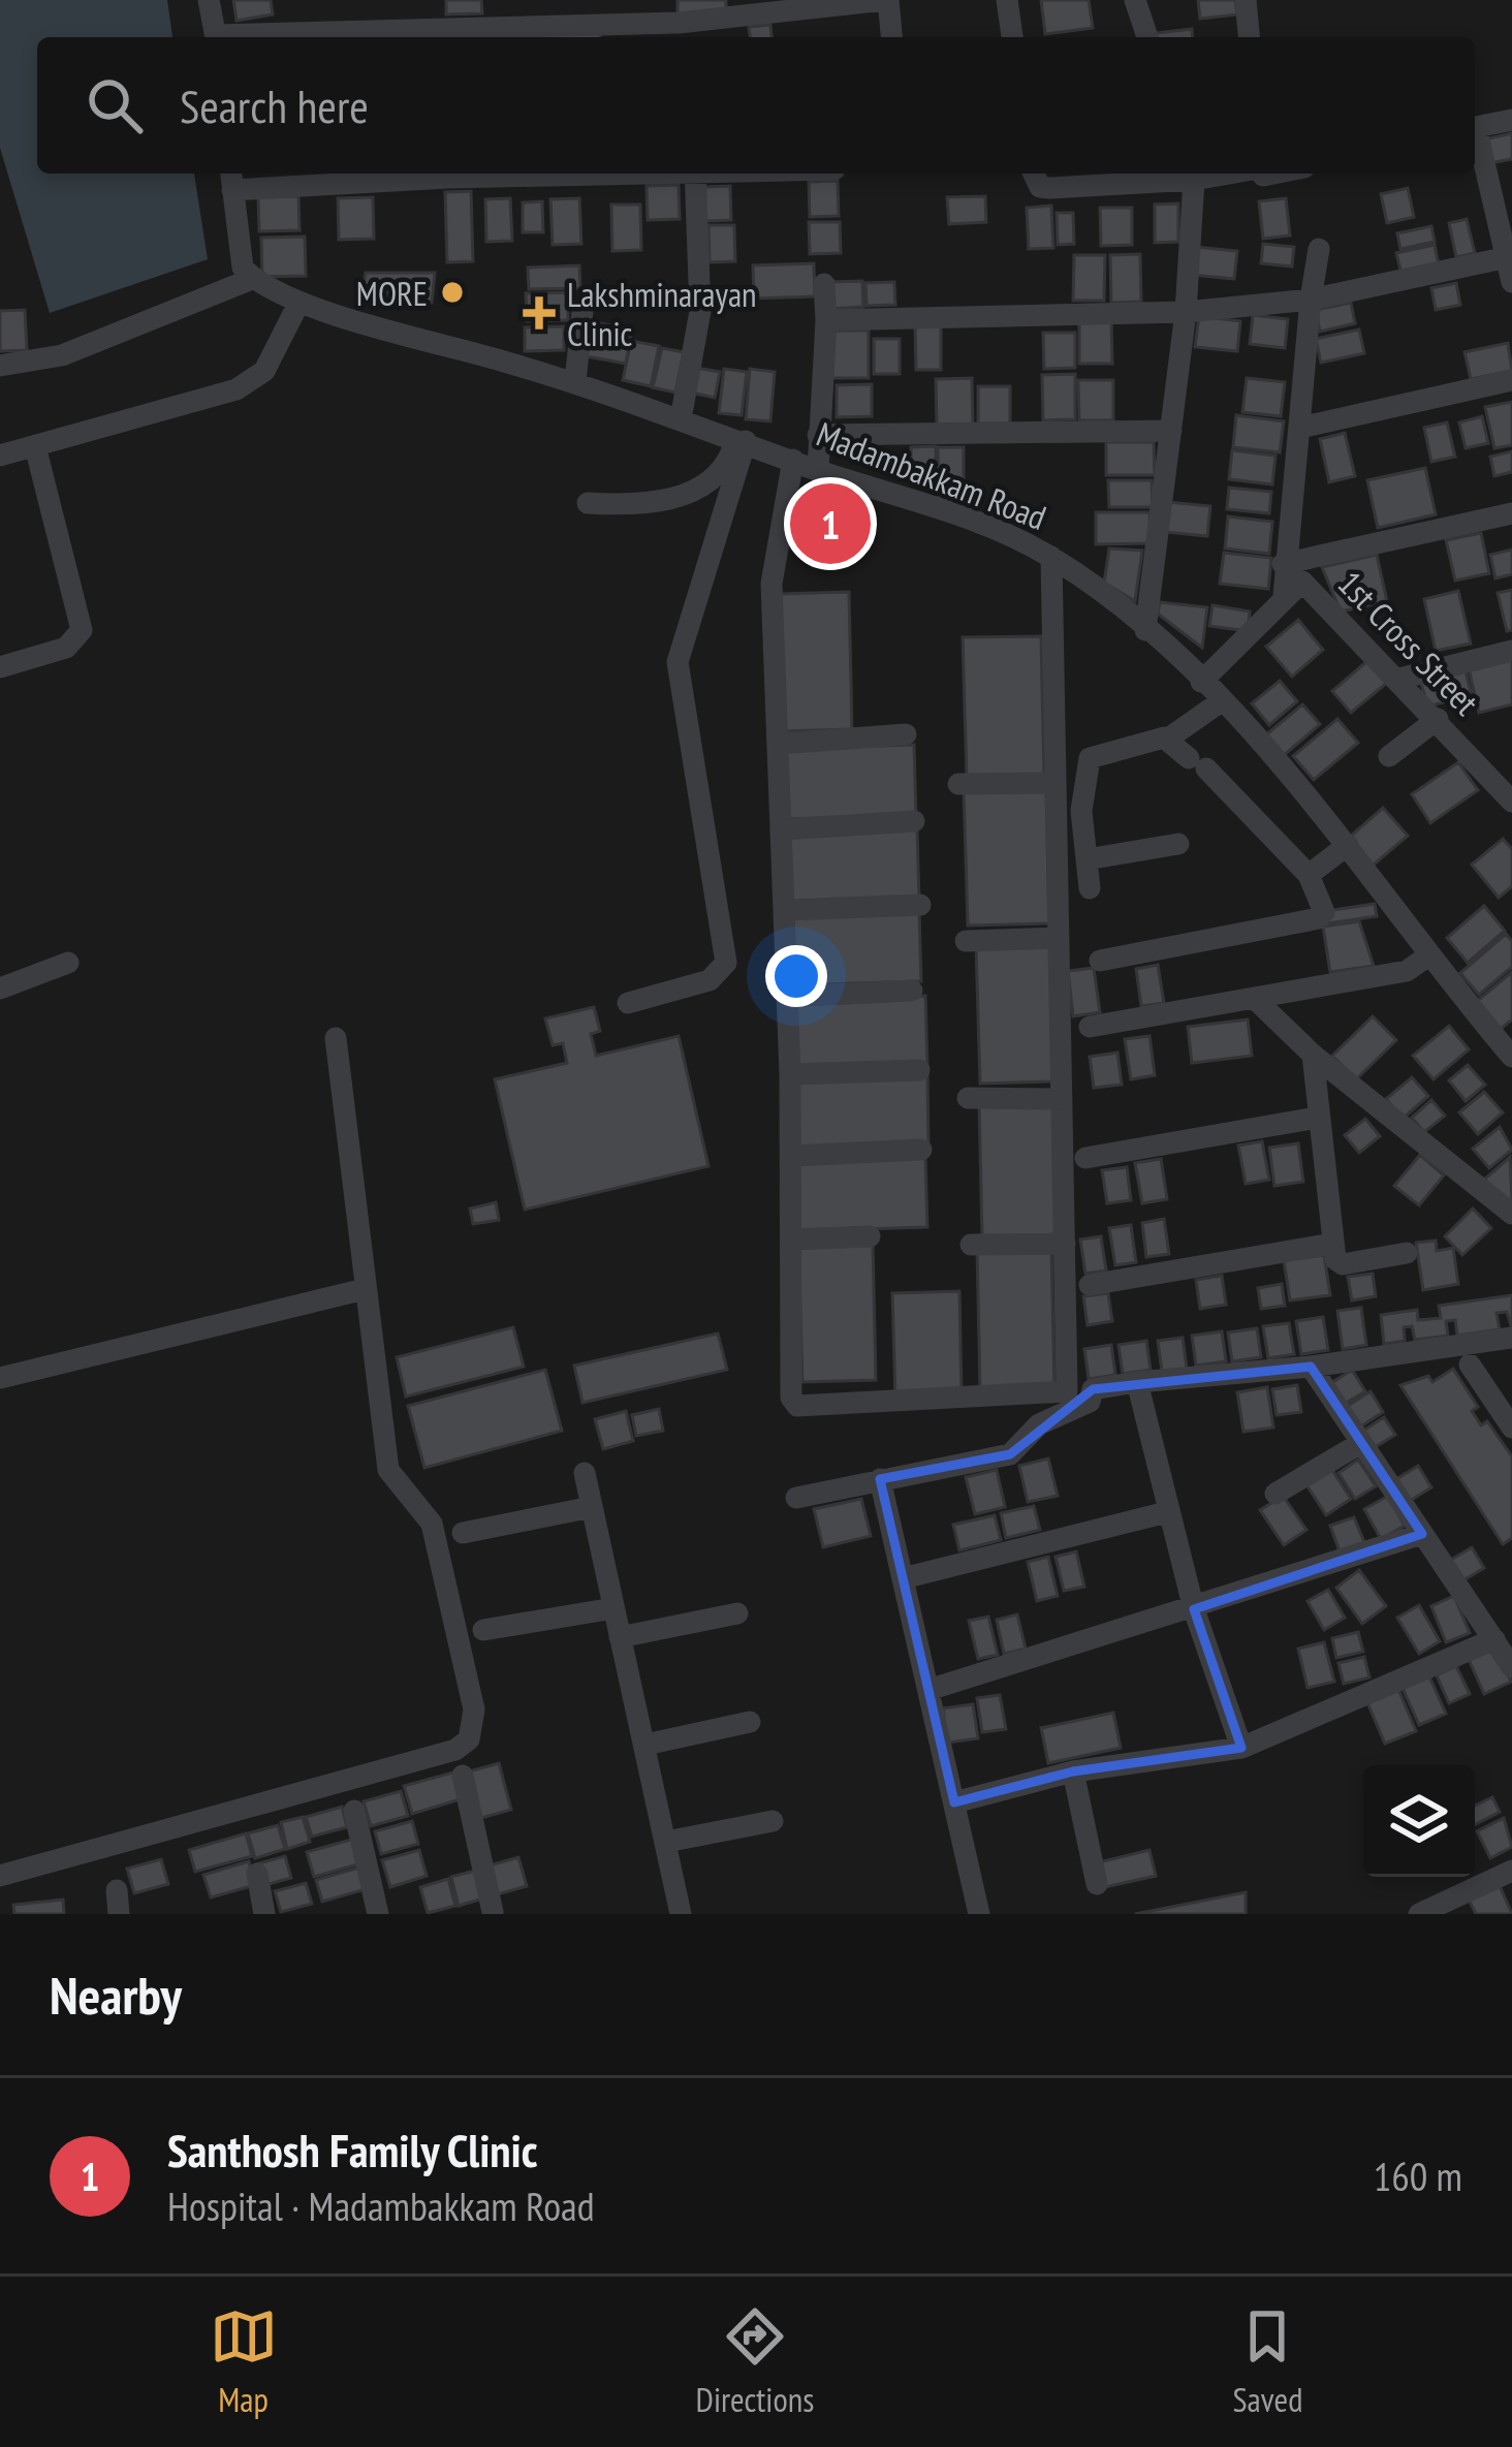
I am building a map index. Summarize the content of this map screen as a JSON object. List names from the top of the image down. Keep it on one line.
{"streets":{"street":["Madambakkam Road","1st Cross Street"]},"crossings":[["Madambakkam Road","1st Cross Street"]],"places":{"other":["MORE"],"health":["Lakshminarayan Clinic"]},"page":{"search":"Search here","pins":"1","heading":"Nearby","list":[{"mark":"1","name":"Santhosh Family Clinic","note":"Hospital · Madambakkam Road","value":"160 m"}],"nav":["Map","Directions","Saved"]}}
